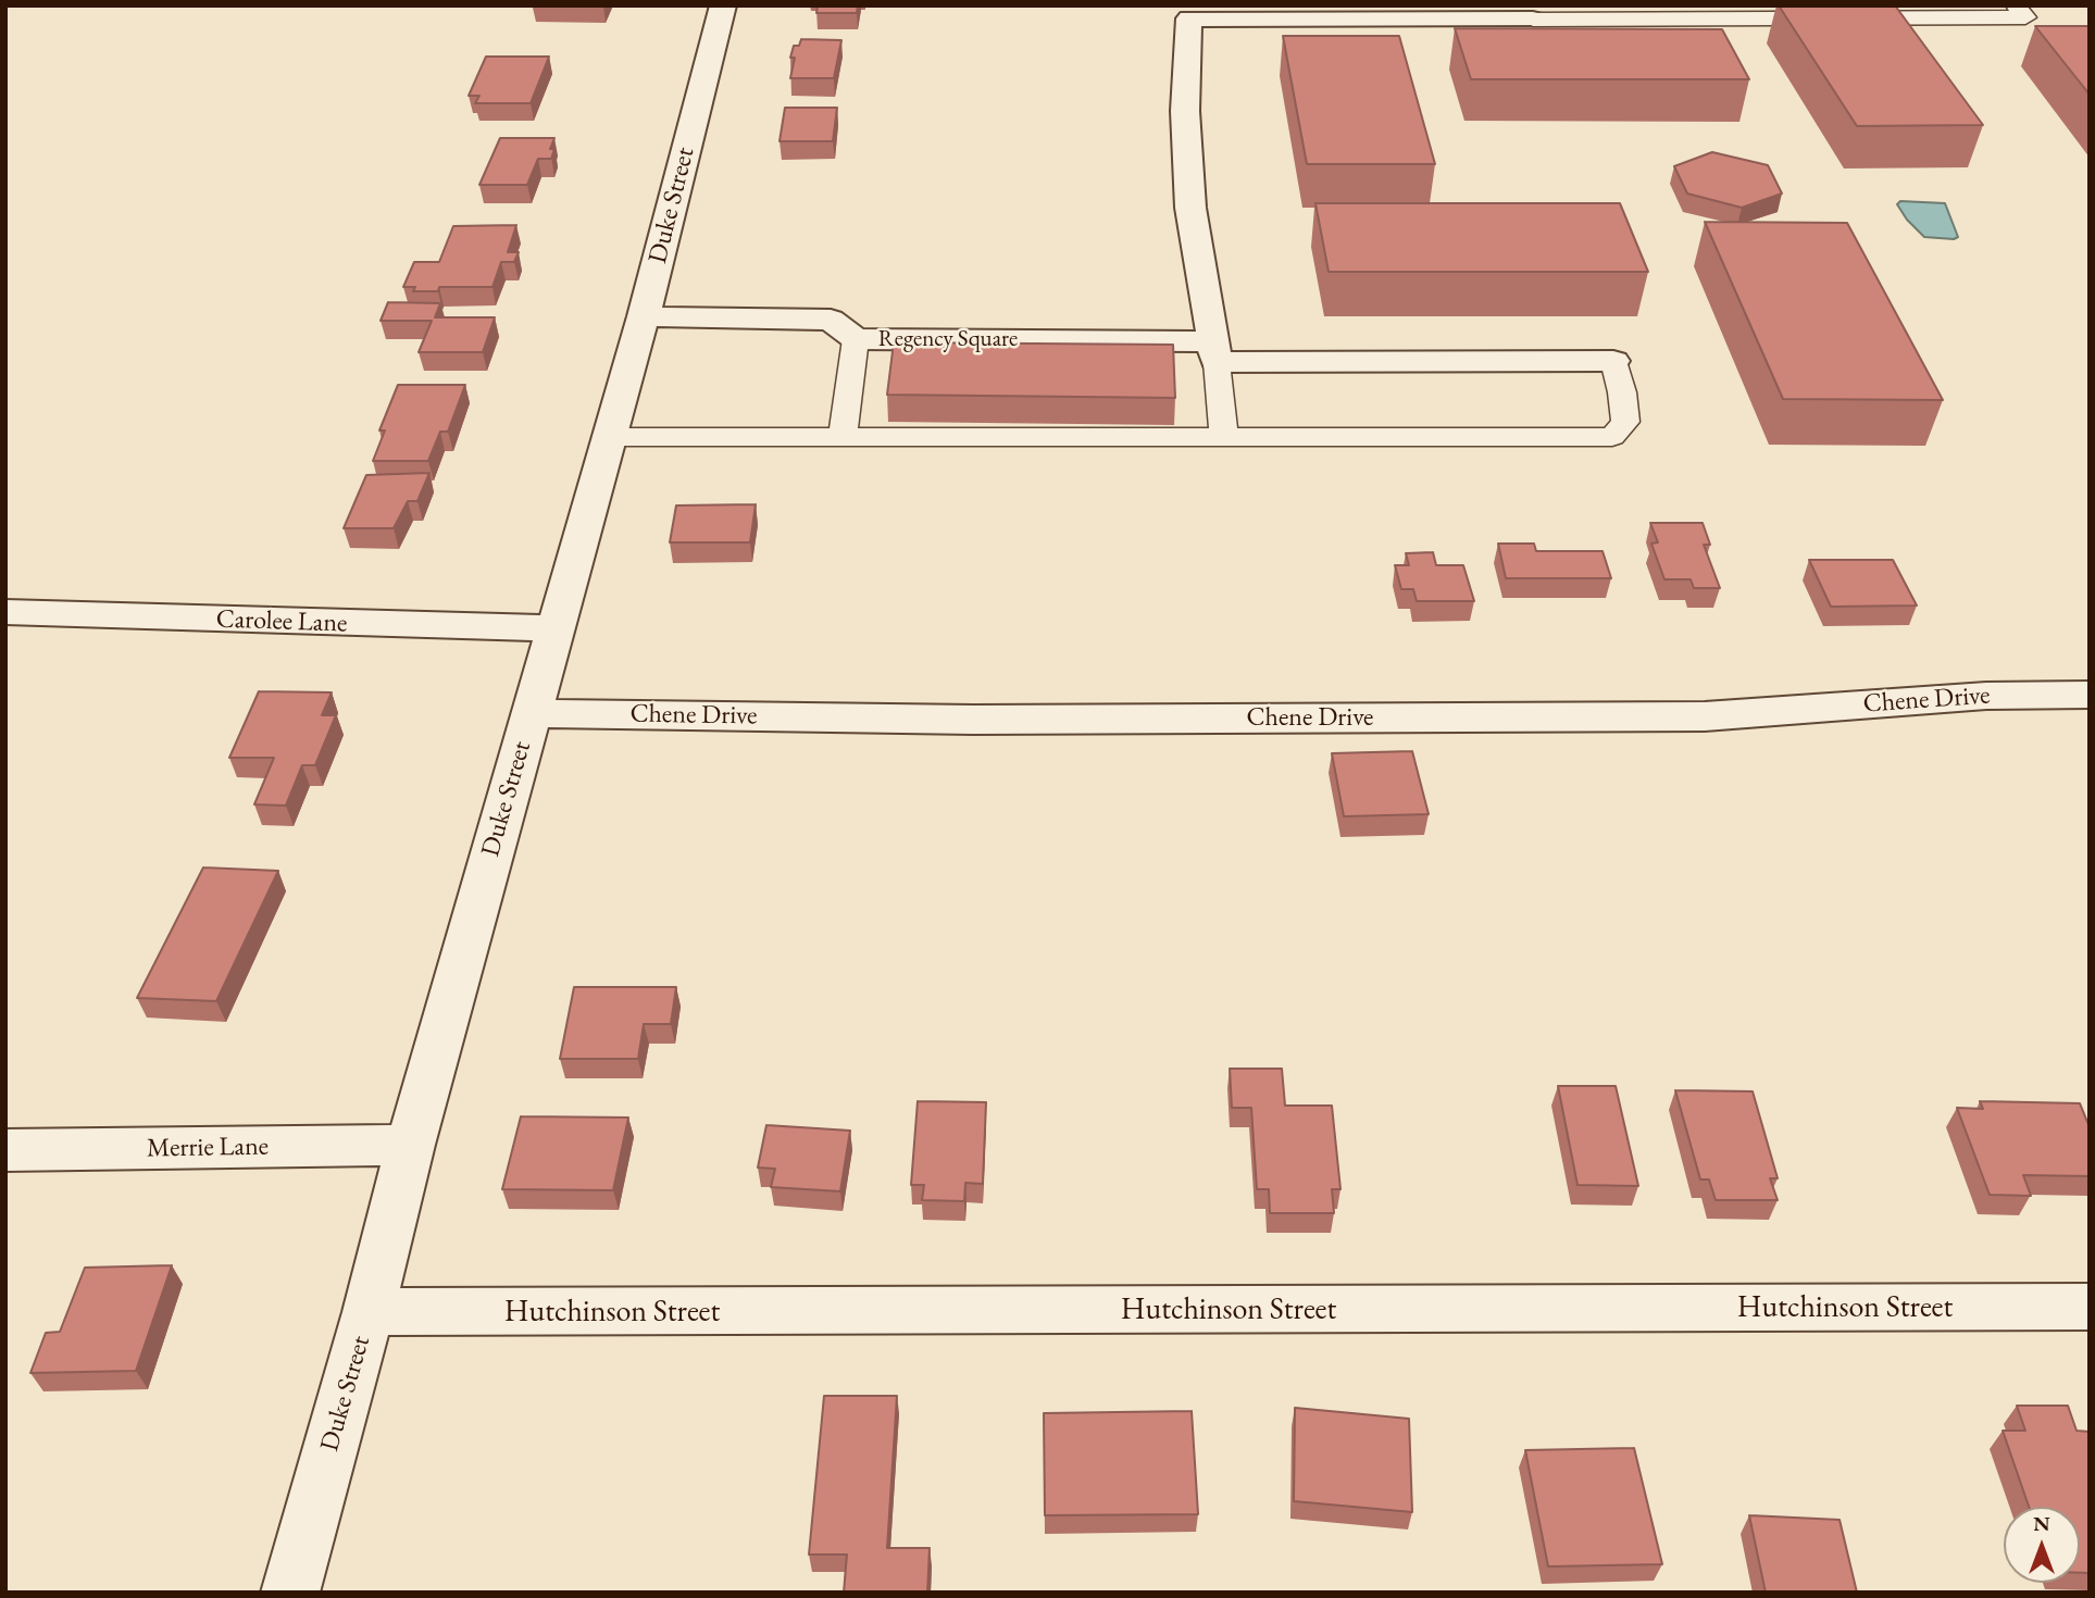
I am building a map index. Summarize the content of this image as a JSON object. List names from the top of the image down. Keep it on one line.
{"streets":{"street":["Duke Street","Regency Square","Carolee Lane","Chene Drive","Merrie Lane","Hutchinson Street"]},"crossings":[["Duke Street","Regency Square"],["Duke Street","Carolee Lane"],["Duke Street","Chene Drive"],["Duke Street","Merrie Lane"],["Duke Street","Hutchinson Street"]],"north":"top"}
